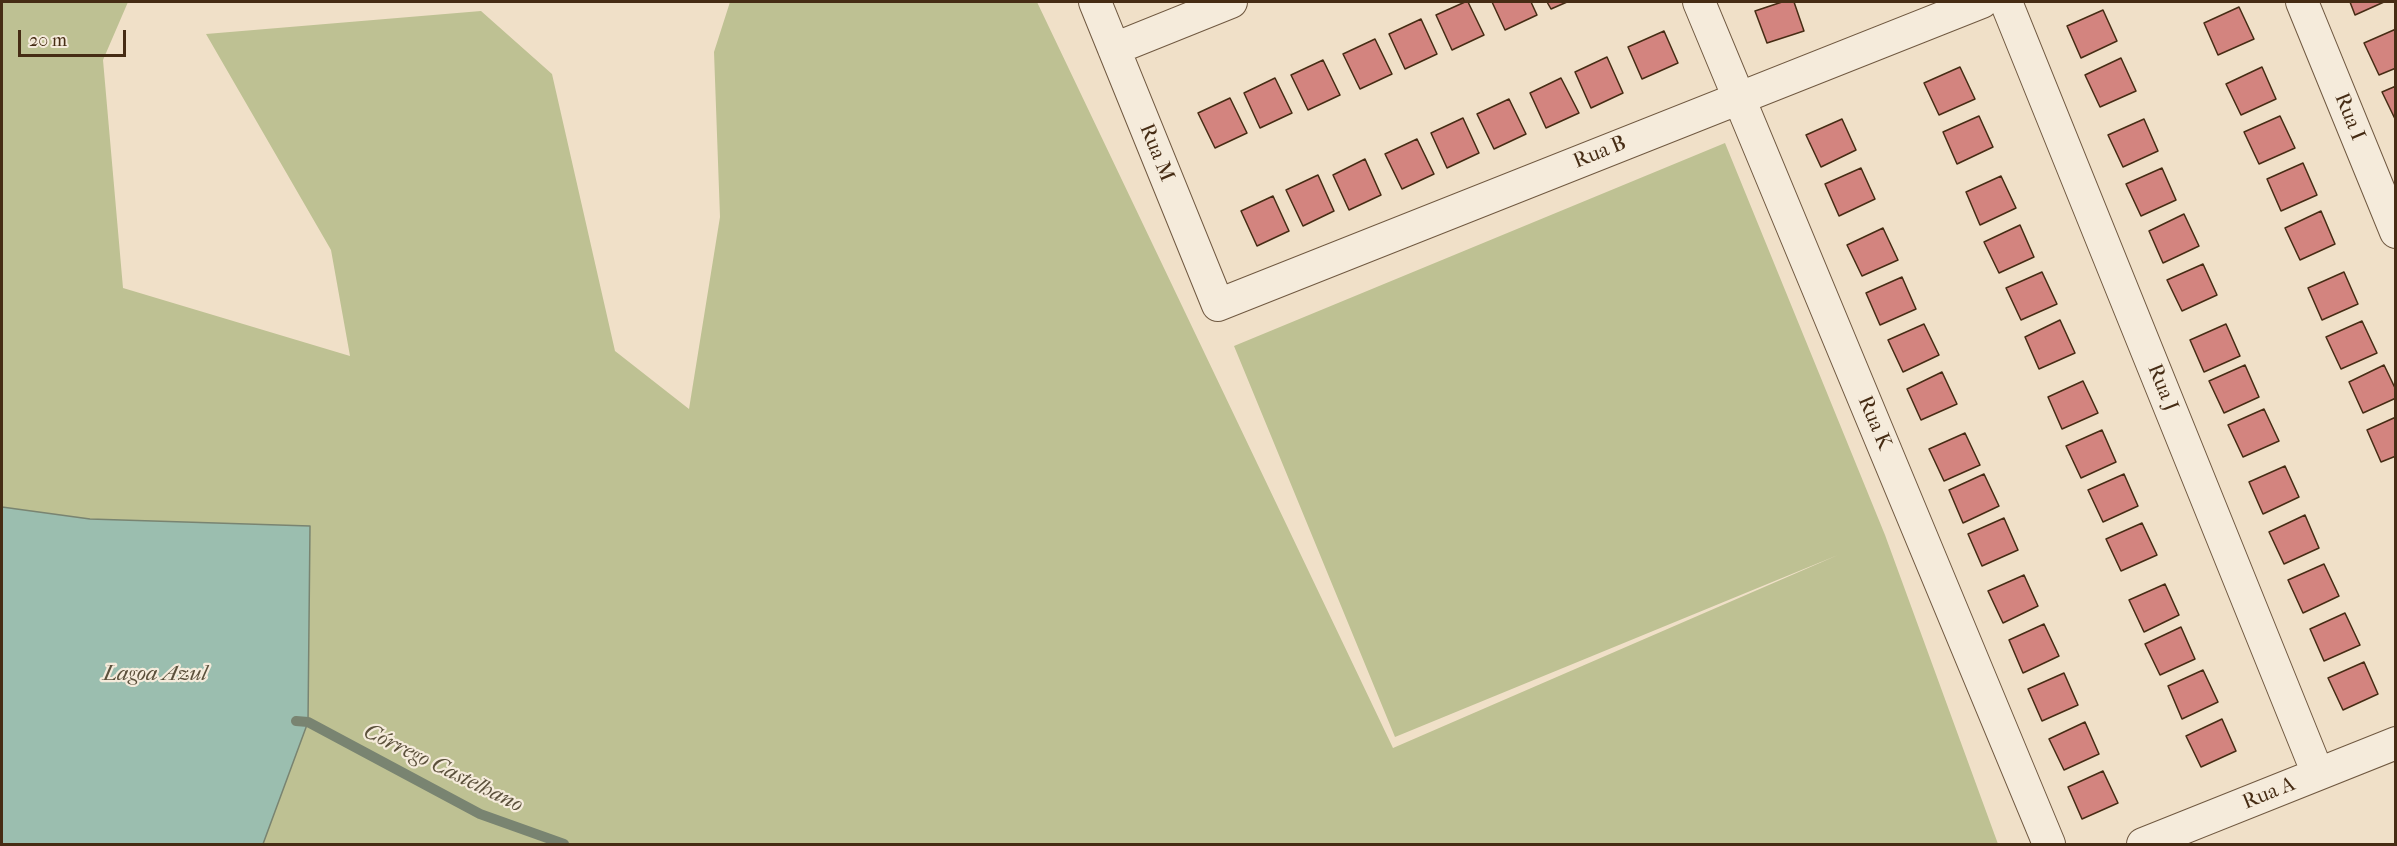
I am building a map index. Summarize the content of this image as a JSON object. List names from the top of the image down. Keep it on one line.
{"streets":{"street":["Rua I","Rua M","Rua B","Rua J","Rua K","Rua A"]},"crossings":[["Rua M","Rua B"],["Rua B","Rua K"],["Rua J","Rua A"]],"water":["Lagoa Azul","Córrego Castelhano"],"scale_bar":"20 m"}
